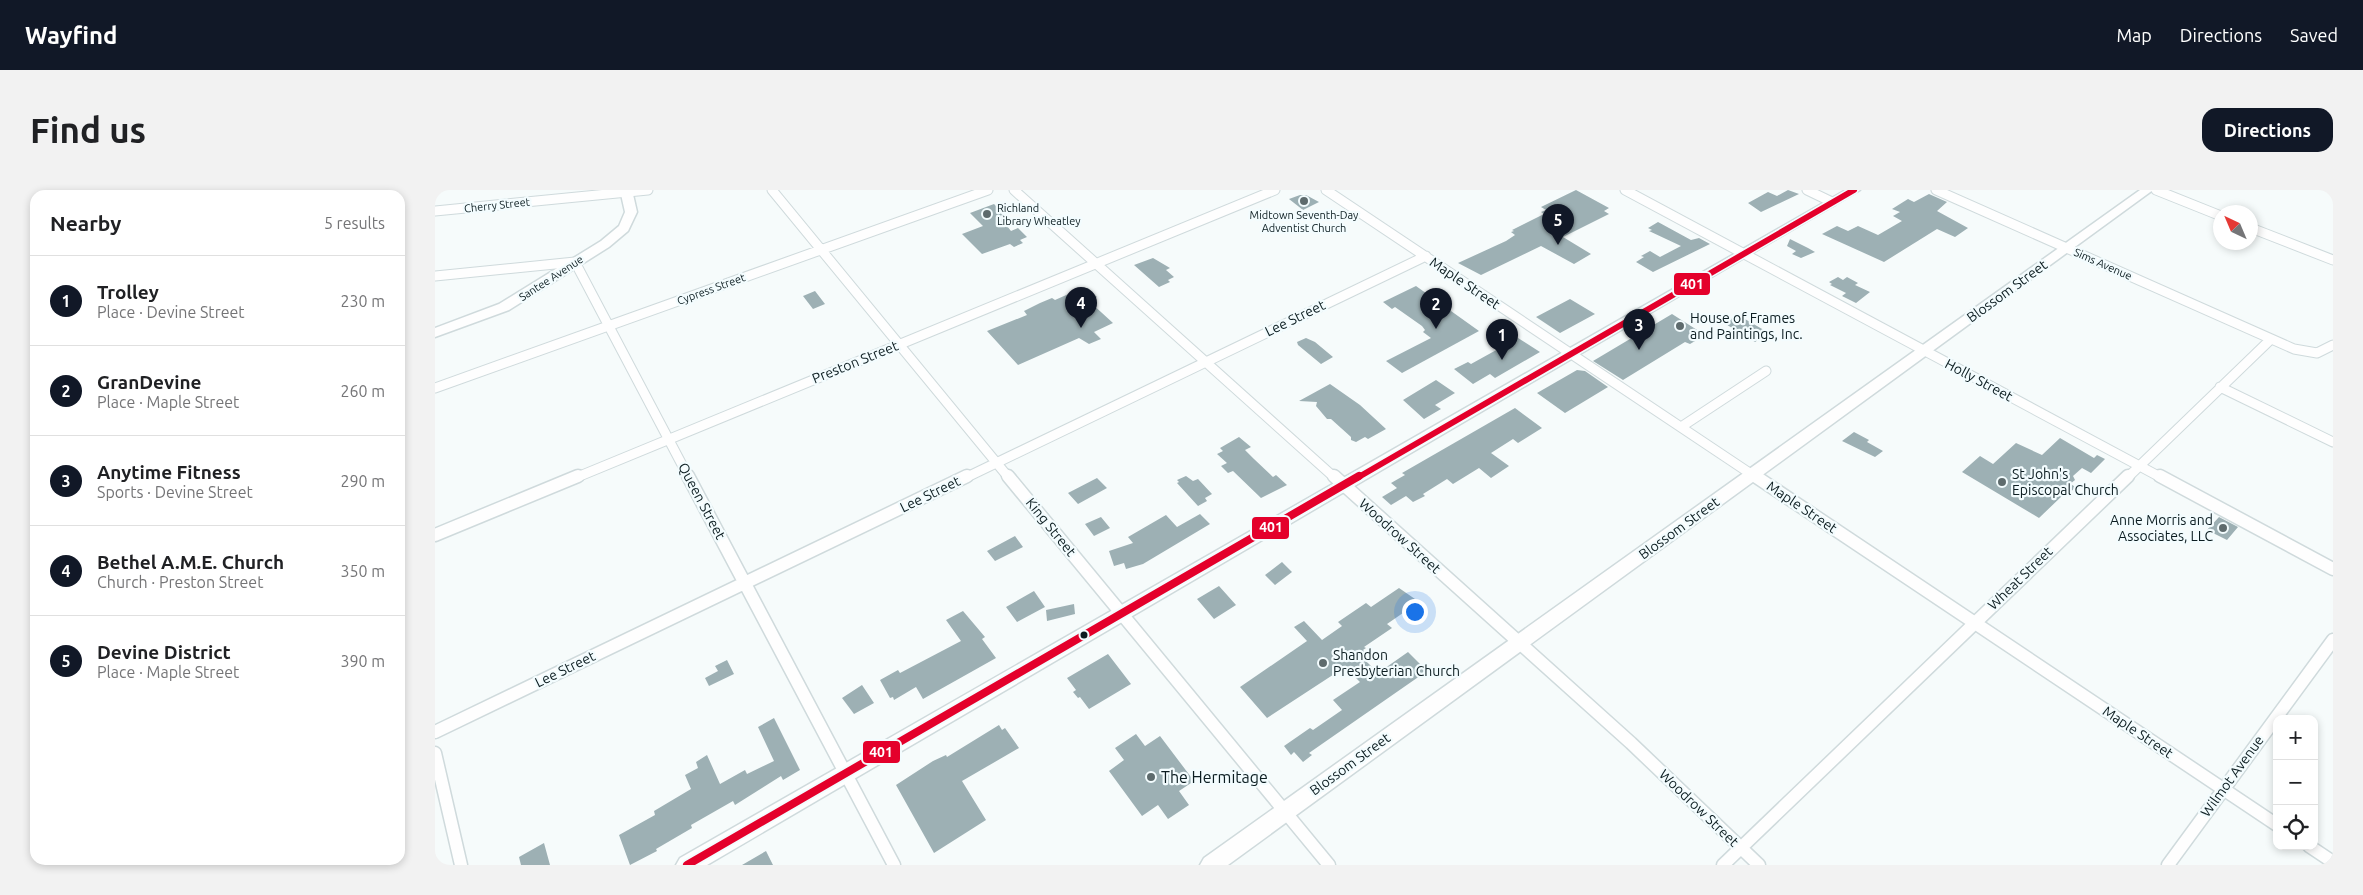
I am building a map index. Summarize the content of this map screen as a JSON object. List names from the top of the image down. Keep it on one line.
{"streets":{"street":["Cherry Street","Sims Avenue","Santee Avenue","Maple Street","Cypress Street","Blossom Street","Lee Street","Preston Street","Holly Street","Queen Street","King Street","Woodrow Street","Wheat Street","Wilmot Avenue"]},"crossings":[["Cherry Street","Santee Avenue"],["Sims Avenue","Blossom Street"],["Sims Avenue","Wheat Street"],["Santee Avenue","Queen Street"],["Maple Street","Blossom Street"],["Maple Street","Lee Street"],["Maple Street","Wheat Street"],["Maple Street","Wilmot Avenue"],["Cypress Street","Queen Street"],["Cypress Street","King Street"],["Blossom Street","Holly Street"],["Blossom Street","King Street"],["Blossom Street","Woodrow Street"],["Lee Street","Queen Street"],["Lee Street","King Street"],["Lee Street","Woodrow Street"],["Preston Street","Queen Street"],["Preston Street","King Street"],["Preston Street","Woodrow Street"],["Holly Street","Wheat Street"],["Woodrow Street","Wheat Street"]],"places":["Midtown Seventh-Day Adventist Church","Richland Library Wheatley","House of Frames and Paintings, Inc.","St John's Episcopal Church","Anne Morris and Associates, LLC","Shandon Presbyterian Church","The Hermitage"],"lines":["transit line 401"],"north":"top left","page":{"header":"Wayfind","nav":["Map","Directions","Saved"],"buttons":"Directions","title":"Find us","heading":["Nearby","5 results"],"pins":["5","4","2","3","1"],"list":[{"mark":"1","name":"Trolley","note":"Place · Devine Street","value":"230 m"},{"mark":"2","name":"GranDevine","note":"Place · Maple Street","value":"260 m"},{"mark":"3","name":"Anytime Fitness","note":"Sports · Devine Street","value":"290 m"},{"mark":"4","name":"Bethel A.M.E. Church","note":"Church · Preston Street","value":"350 m"},{"mark":"5","name":"Devine District","note":"Place · Maple Street","value":"390 m"}],"map_buttons":["+","−"]}}
